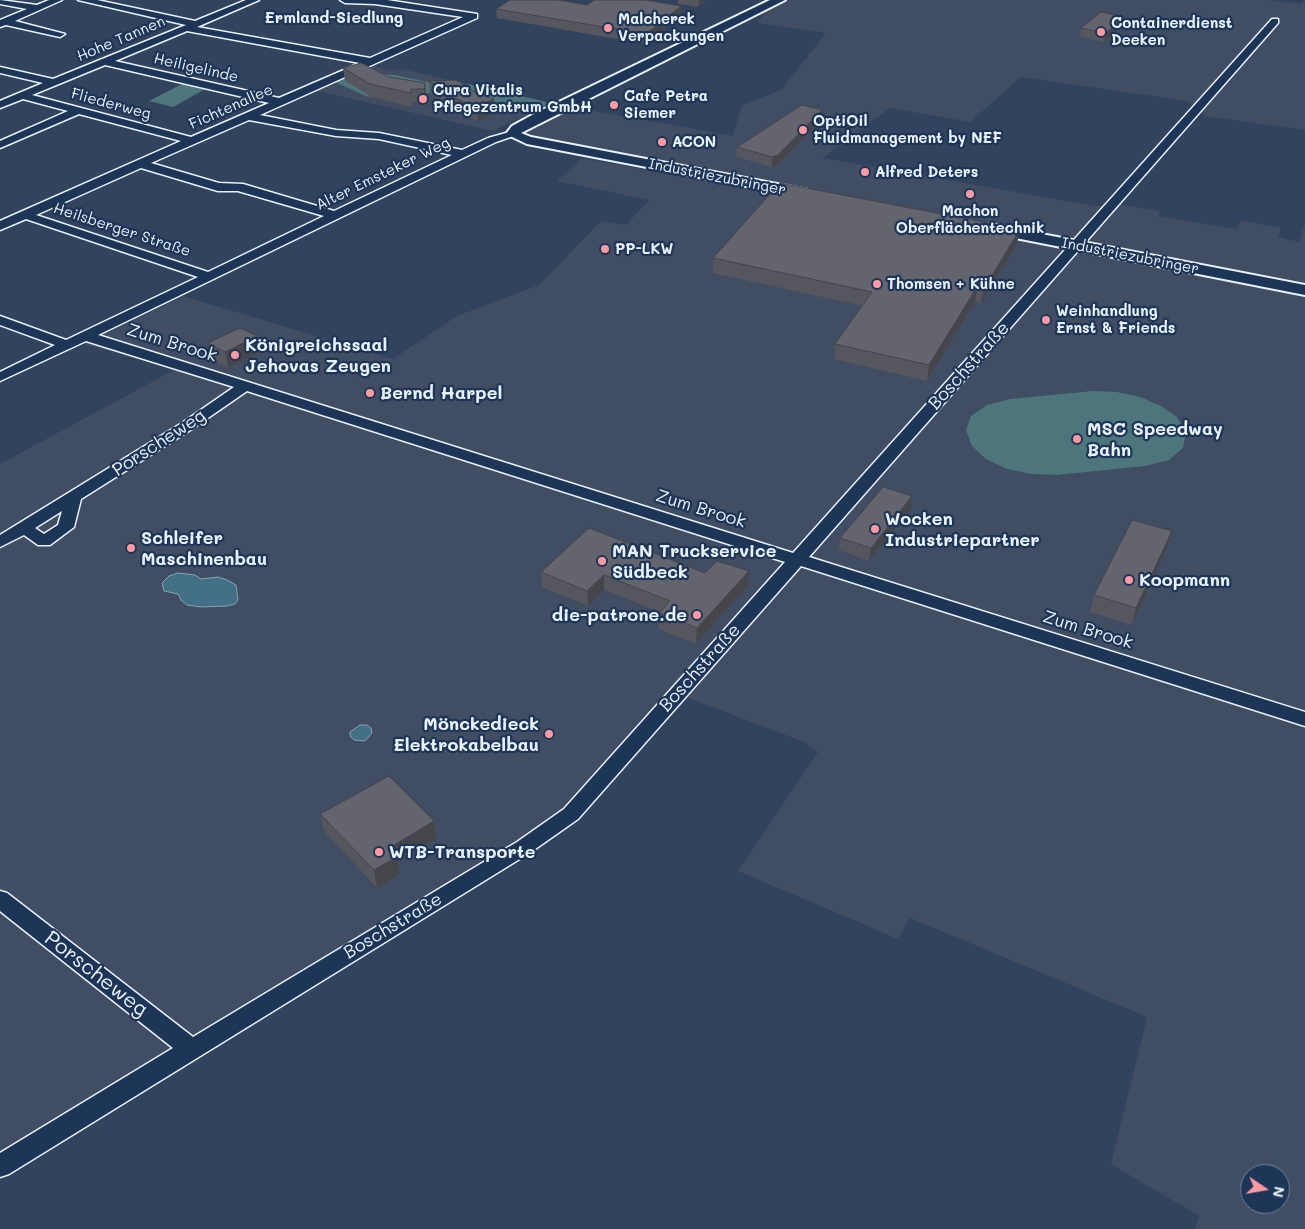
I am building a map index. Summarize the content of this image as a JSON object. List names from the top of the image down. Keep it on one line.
{"streets":{"street":["Hohe Tannen","Heiligelinde","Fliederweg","Fichtenallee","Alter Emsteker Weg","Industriezubringer","Heilsberger Straße","Zum Brook","Boschstraße","Porscheweg"]},"crossings":[["Hohe Tannen","Heiligelinde"],["Hohe Tannen","Fliederweg"],["Heiligelinde","Fichtenallee"],["Fliederweg","Fichtenallee"],["Fichtenallee","Heilsberger Straße"],["Alter Emsteker Weg","Industriezubringer"],["Alter Emsteker Weg","Heilsberger Straße"],["Alter Emsteker Weg","Zum Brook"],["Industriezubringer","Boschstraße"],["Zum Brook","Boschstraße"],["Zum Brook","Porscheweg"],["Boschstraße","Porscheweg"]],"districts":["Ermland-Siedlung"],"places":["Malcherek Verpackungen","Containerdienst Deeken","Cura Vitalis Pflegezentrum GmbH","Cafe Petra Siemer","OptiOil Fluidmanagement by NEF","ACON","Alfred Deters","Machon Oberflächentechnik","PP-LKW","Thomsen + Kühne","Weinhandlung Ernst & Friends","Königreichssaal Jehovas Zeugen","Bernd Harpel","MSC Speedway Bahn","Wocken Industriepartner","Schleifer Maschinenbau","MAN Truckservice Südbeck","Koopmann","die-patrone.de","Mönckedieck Elektrokabelbau","WTB-Transporte"],"north":"right"}
